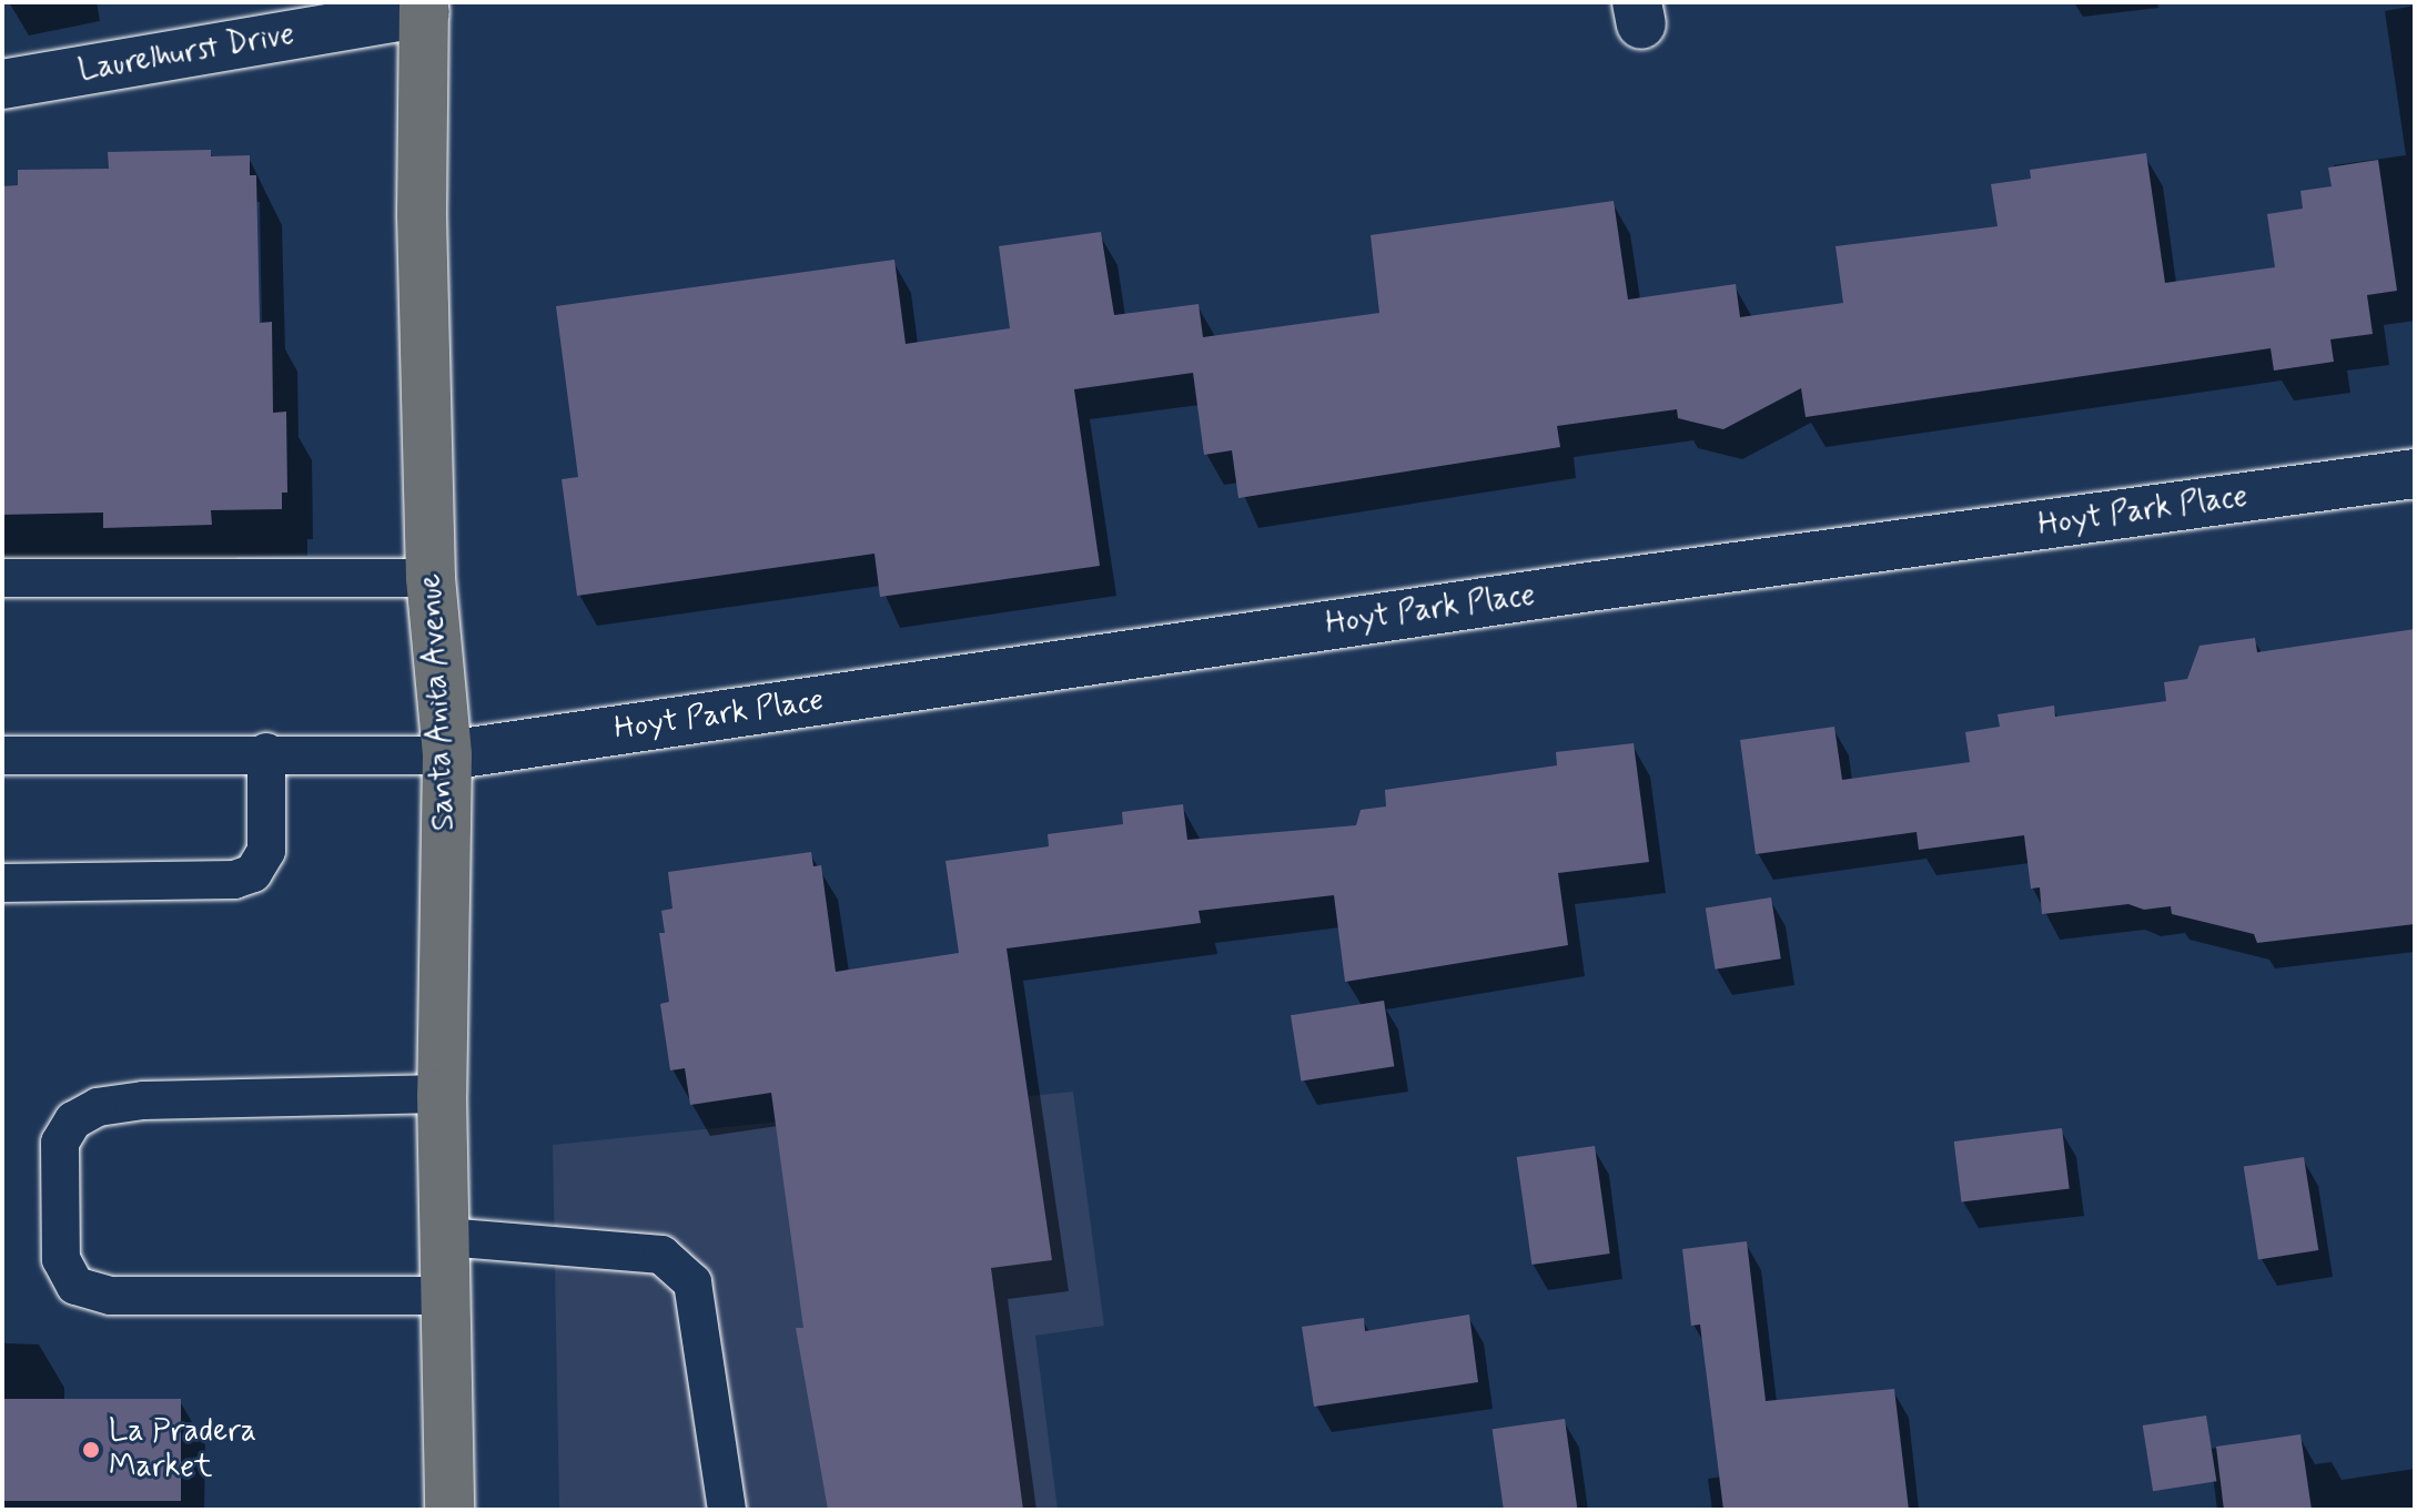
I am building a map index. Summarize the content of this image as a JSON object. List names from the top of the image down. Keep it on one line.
{"streets":{"main road":["Santa Anita Avenue"],"street":["Laurelhurst Drive","Hoyt Park Place"]},"crossings":[["Laurelhurst Drive","Santa Anita Avenue"],["Hoyt Park Place","Santa Anita Avenue"]],"places":["La Pradera Market"]}
